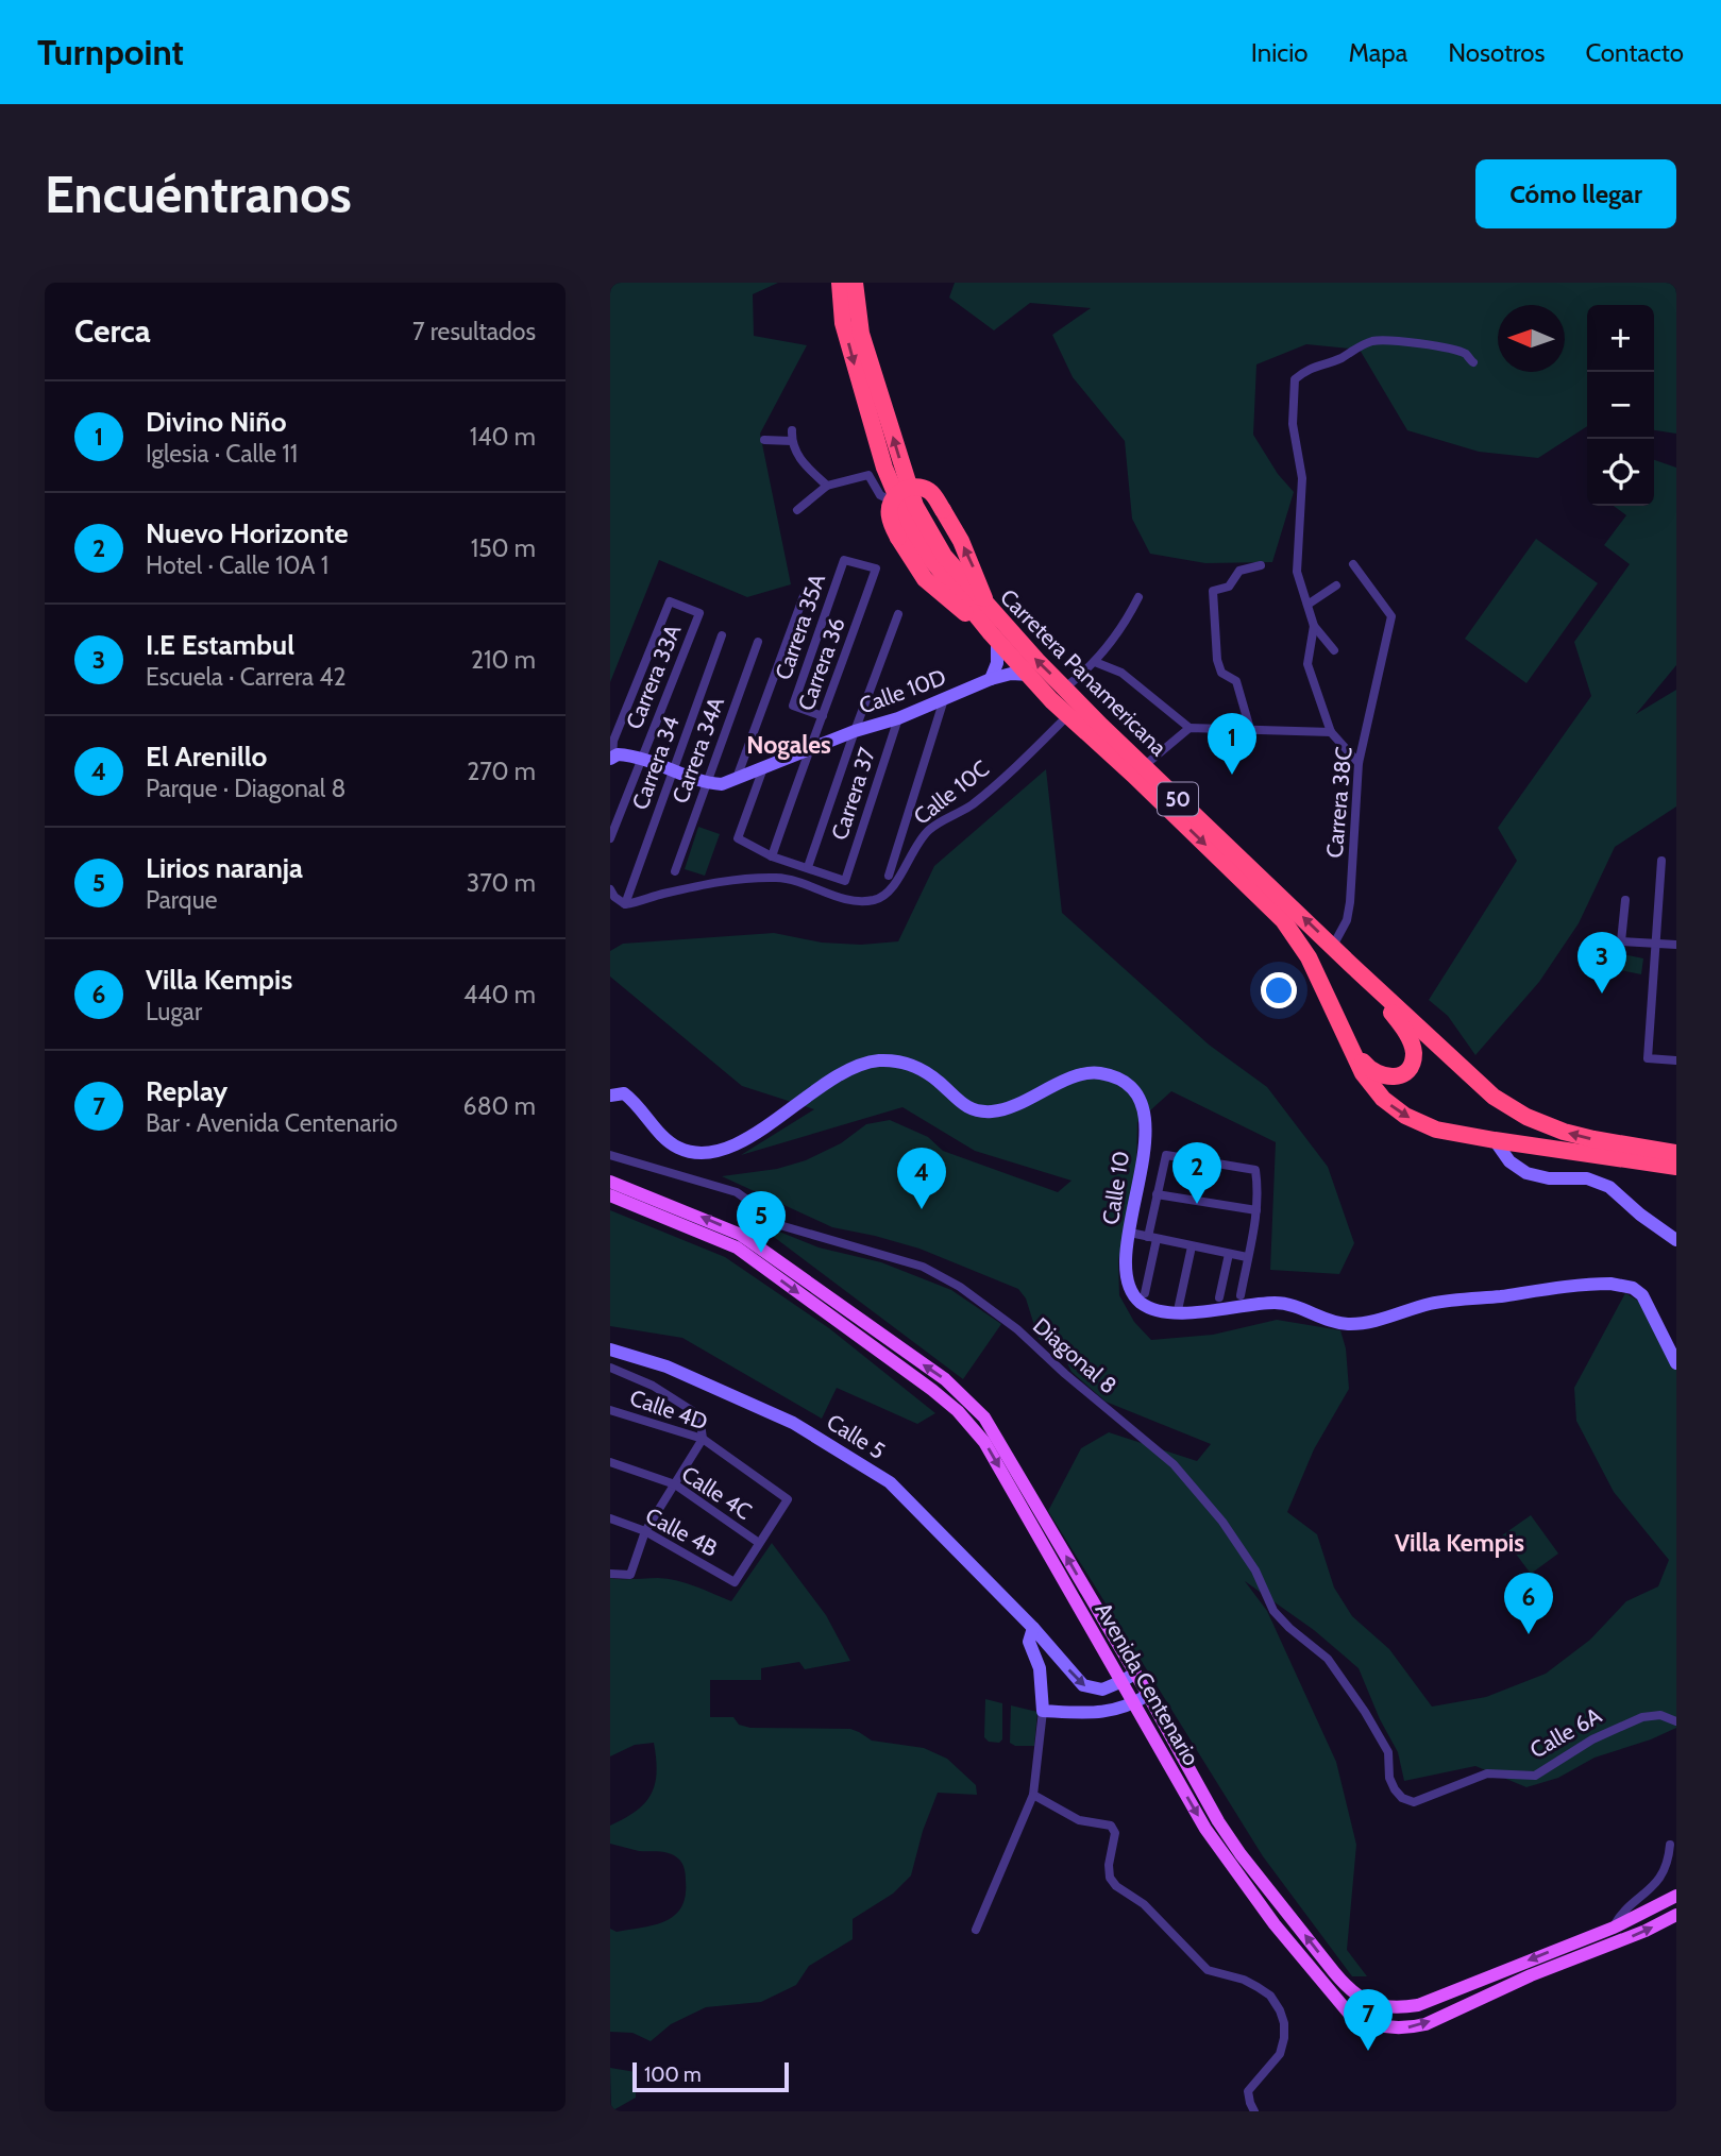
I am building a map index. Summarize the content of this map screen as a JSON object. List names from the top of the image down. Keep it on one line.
{"streets":{"highway":["Carretera Panamericana","50"],"main road":["Avenida Centenario"],"street":["Carrera 35A","Carrera 36","Carrera 33A","Calle 10D","Carrera 34A","Carrera 34","Calle 10C","Carrera 37","Carrera 38C","Calle 10","Diagonal 8","Calle 4D","Calle 5","Calle 4C","Calle 4B","Calle 6A"]},"crossings":[["Carrera 35A","Carrera 36"],["Carrera 36","Calle 10D"],["Carretera Panamericana","Calle 10D"],["Carretera Panamericana","Calle 10C"],["Carretera Panamericana","Carrera 38C"],["Carrera 33A","Calle 10D"],["Calle 10D","Carrera 34A"],["Calle 10D","Carrera 34"],["Calle 10D","Carrera 37"],["Carrera 34","Calle 10C"],["Diagonal 8","Calle 6A"],["Calle 4D","Calle 4C"],["Calle 4D","Calle 4B"],["Calle 5","Avenida Centenario"],["Calle 4C","Calle 4B"]],"districts":["Nogales","Villa Kempis"],"scale_bar":"100 m","north":"left","page":{"header":"Turnpoint","nav":["Inicio","Mapa","Nosotros","Contacto"],"buttons":"Cómo llegar","title":"Encuéntranos","heading":["Cerca","7 resultados"],"map_buttons":["+","−"],"list":[{"mark":"1","name":"Divino Niño","note":"Iglesia · Calle 11","value":"140 m"},{"mark":"2","name":"Nuevo Horizonte","note":"Hotel · Calle 10A 1","value":"150 m"},{"mark":"3","name":"I.E Estambul","note":"Escuela · Carrera 42","value":"210 m"},{"mark":"4","name":"El Arenillo","note":"Parque · Diagonal 8","value":"270 m"},{"mark":"5","name":"Lirios naranja","note":"Parque","value":"370 m"},{"mark":"6","name":"Villa Kempis","note":"Lugar","value":"440 m"},{"mark":"7","name":"Replay","note":"Bar · Avenida Centenario","value":"680 m"}],"pins":["1","3","2","4","5","6","7"],"scale":"100 m"}}
